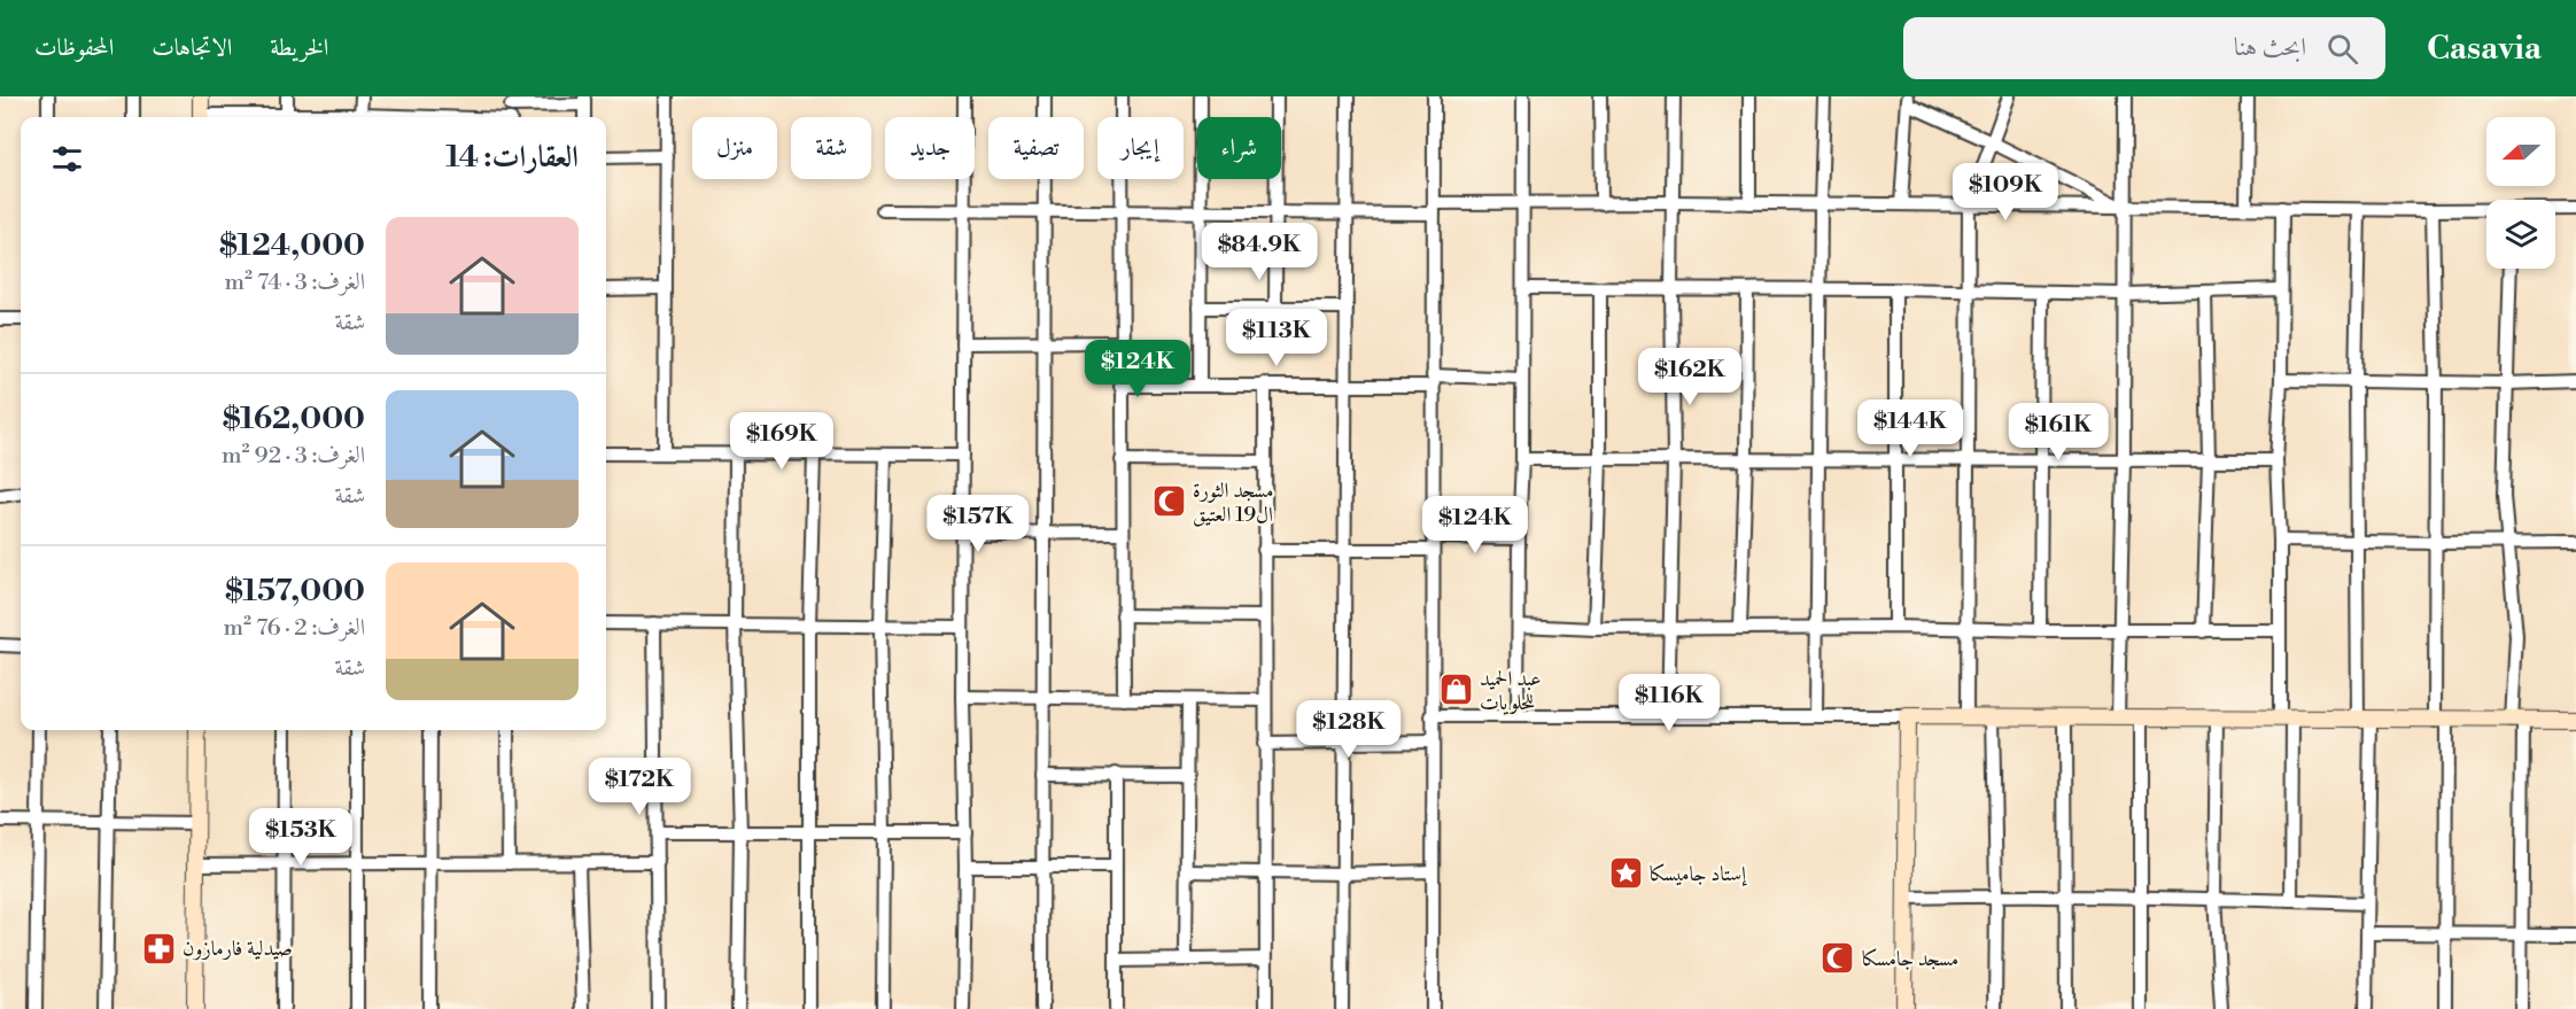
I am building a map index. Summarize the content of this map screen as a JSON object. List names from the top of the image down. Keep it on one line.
{"places":{"mosque":["مسجد الثورة ال19 العتيق","مسجد جامسكا"],"shop":["عبد الحميد للحلويات"],"place":["إستاد جاميسكا"],"pharmacy":["صيدلية فارمازون"]},"north":"left","page":{"header":"Casavia","search":"ابحث هنا","nav":["الخريطة","الاتجاهات","المحفوظات"],"chip":["شراء","إيجار","تصفية","جديد","شقة","منزل"],"heading":"العقارات: 14","price":["$109K","$84.9K","$113K","$124K","$162K","$144K","$161K","$169K","$157K","$124K","$116K","$128K","$172K","$153K"],"list":[{"name":"$124,000","note":"الغرف: 3 · 74 m² · شقة"},{"name":"$162,000","note":"الغرف: 3 · 92 m² · شقة"},{"name":"$157,000","note":"الغرف: 2 · 76 m² · شقة"}]}}
